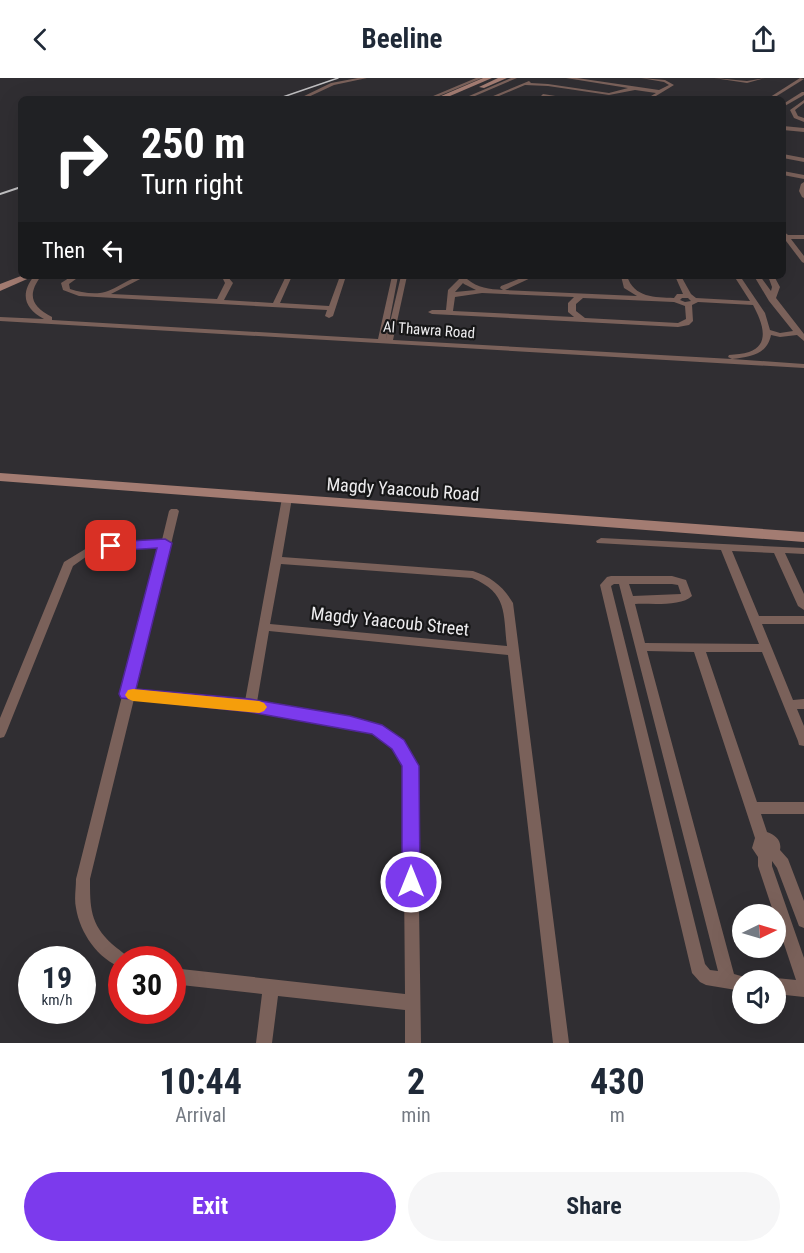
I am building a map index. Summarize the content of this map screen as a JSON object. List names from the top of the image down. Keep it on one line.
{"streets":{"street":["Al Thawra Road","Magdy Yaacoub Road","Magdy Yaacoub Street"]},"north":"right","page":{"header":"Beeline","turn":["250 m","Turn right"],"then":"Then","speed":"19 km/h","limit":"30","eta":["10:44","Arrival","2","min","430","m"],"buttons":["Exit","Share"]}}
